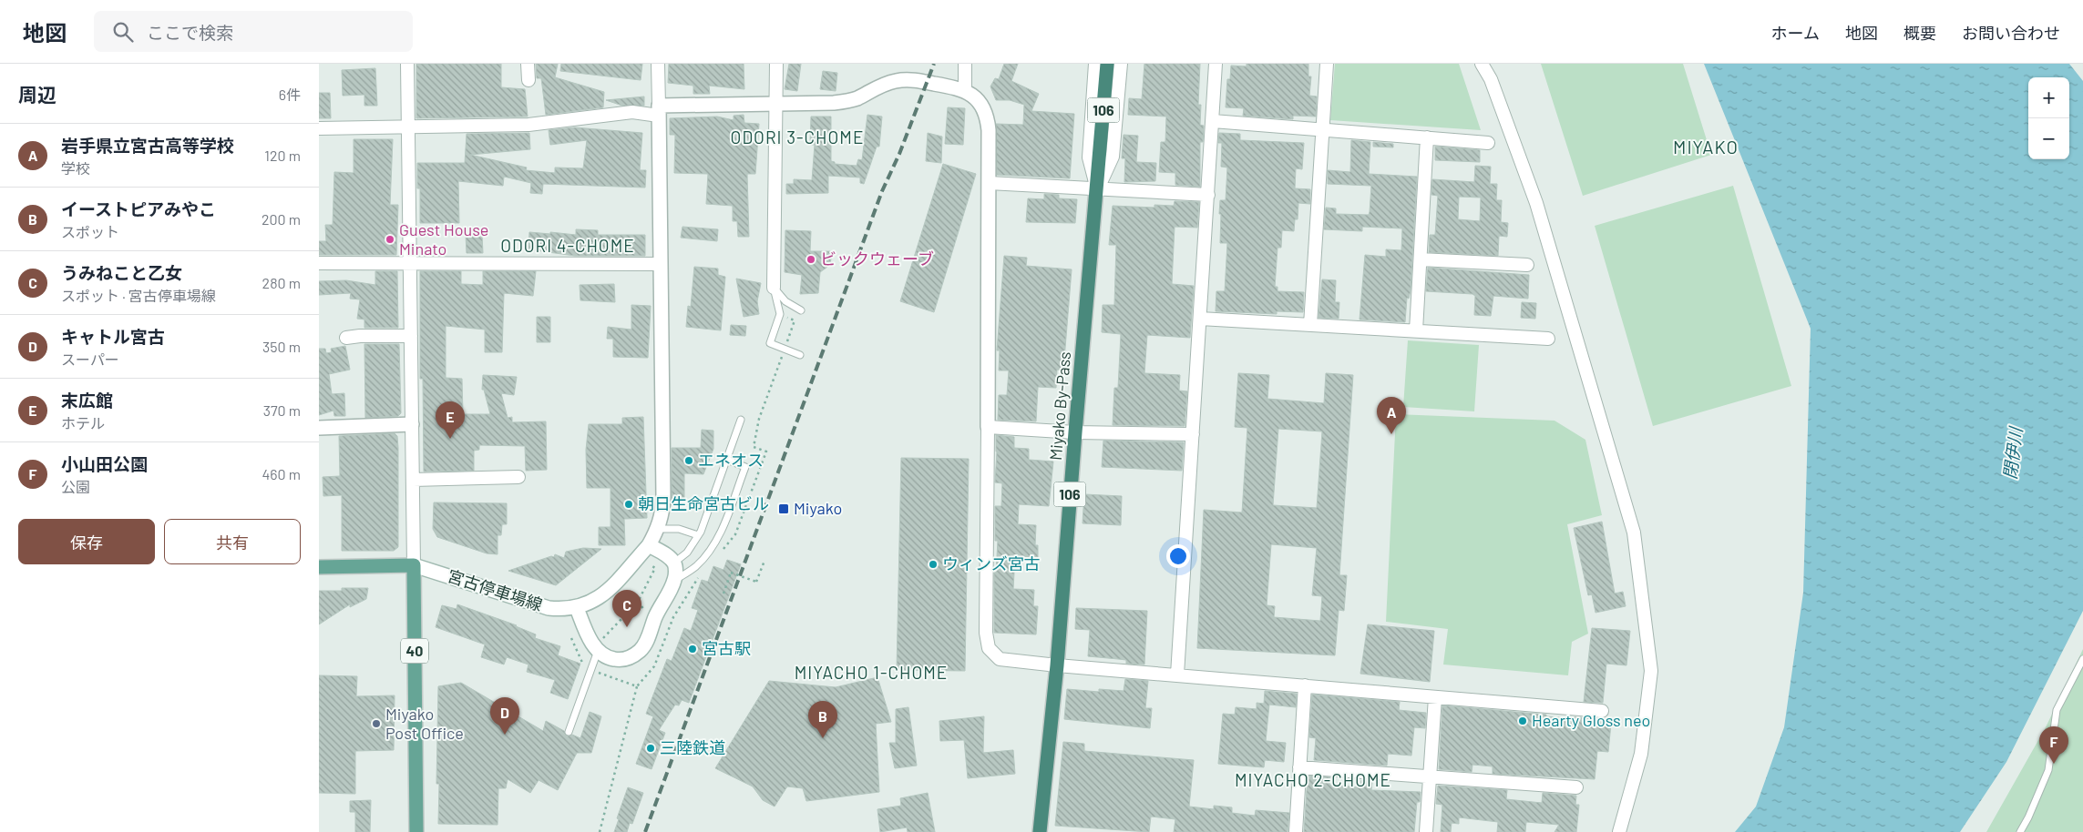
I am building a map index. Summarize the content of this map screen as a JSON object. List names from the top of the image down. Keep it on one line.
{"streets":{"highway":["106","Miyako By-Pass"],"main road":["40"],"street":["宮古停車場線"]},"crossings":[["宮古停車場線","40"]],"districts":["ODORI 3-CHOME","MIYAKO","ODORI 4-CHOME","MIYACHO 1-CHOME","MIYACHO 2-CHOME"],"water":["閉伊川"],"places":{"other":["Guest House Minato","ビックウェーブ","エネオス","朝日生命宮古ビル","ウィンズ宮古","宮古駅","Hearty Gloss neo","Miyako Post Office","三陸鉄道"],"transit":["Miyako"]},"page":{"header":"地図","search":"ここで検索","nav":["ホーム","地図","概要","お問い合わせ"],"heading":["周辺","6件"],"map_buttons":["+","−"],"list":[{"mark":"A","name":"岩手県立宮古高等学校","note":"学校","value":"120 m"},{"mark":"B","name":"イーストピアみやこ","note":"スポット","value":"200 m"},{"mark":"C","name":"うみねこと乙女","note":"スポット · 宮古停車場線","value":"280 m"},{"mark":"D","name":"キャトル宮古","note":"スーパー","value":"350 m"},{"mark":"E","name":"末広館","note":"ホテル","value":"370 m"},{"mark":"F","name":"小山田公園","note":"公園","value":"460 m"}],"pins":["A","E","C","D","B","F"],"buttons":["保存","共有"]}}
